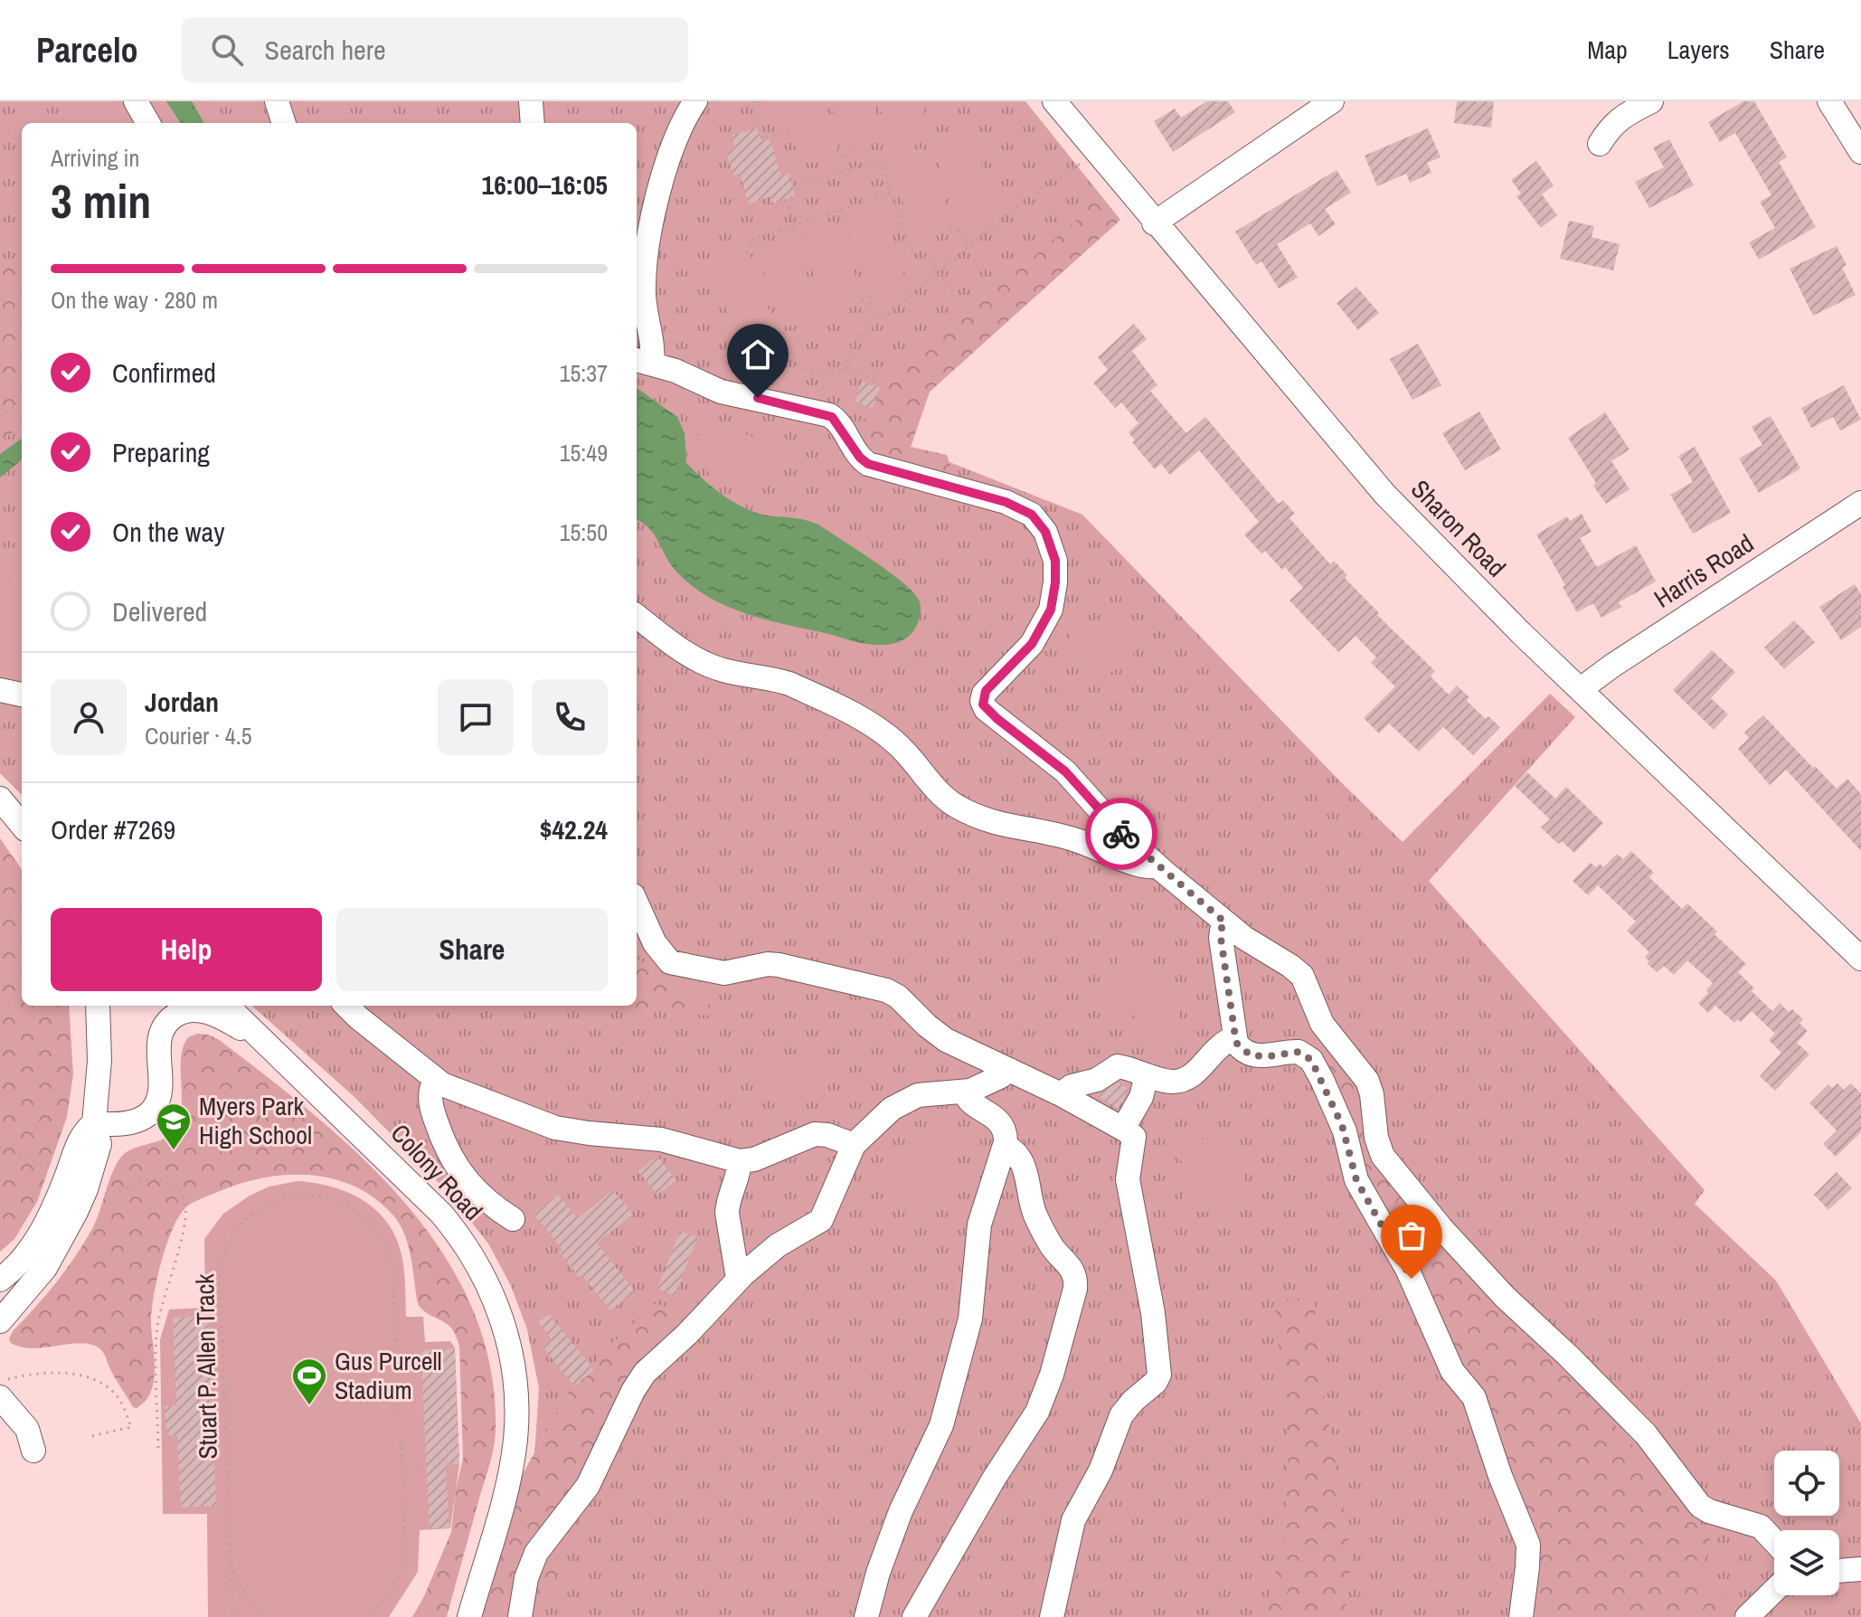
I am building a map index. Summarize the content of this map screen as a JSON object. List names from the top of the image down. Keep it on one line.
{"streets":{"street":["Sharon Road","Harris Road","Colony Road"],"path":["Stuart P. Allen Track"]},"crossings":[["Sharon Road","Harris Road"]],"places":{"school or university":["Myers Park High School"],"sports":["Gus Purcell Stadium"]},"page":{"header":"Parcelo","search":"Search here","nav":["Map","Layers","Share"],"heading":["3 min","Arriving in","16:00–16:05"],"panel":["Jordan","Courier · 4.5","Order #7269","$42.24"],"bar":"On the way · 280 m","list":[["Confirmed","15:37"],["Preparing","15:49"],["On the way","15:50"],"Delivered"],"buttons":["Help","Share"]}}
